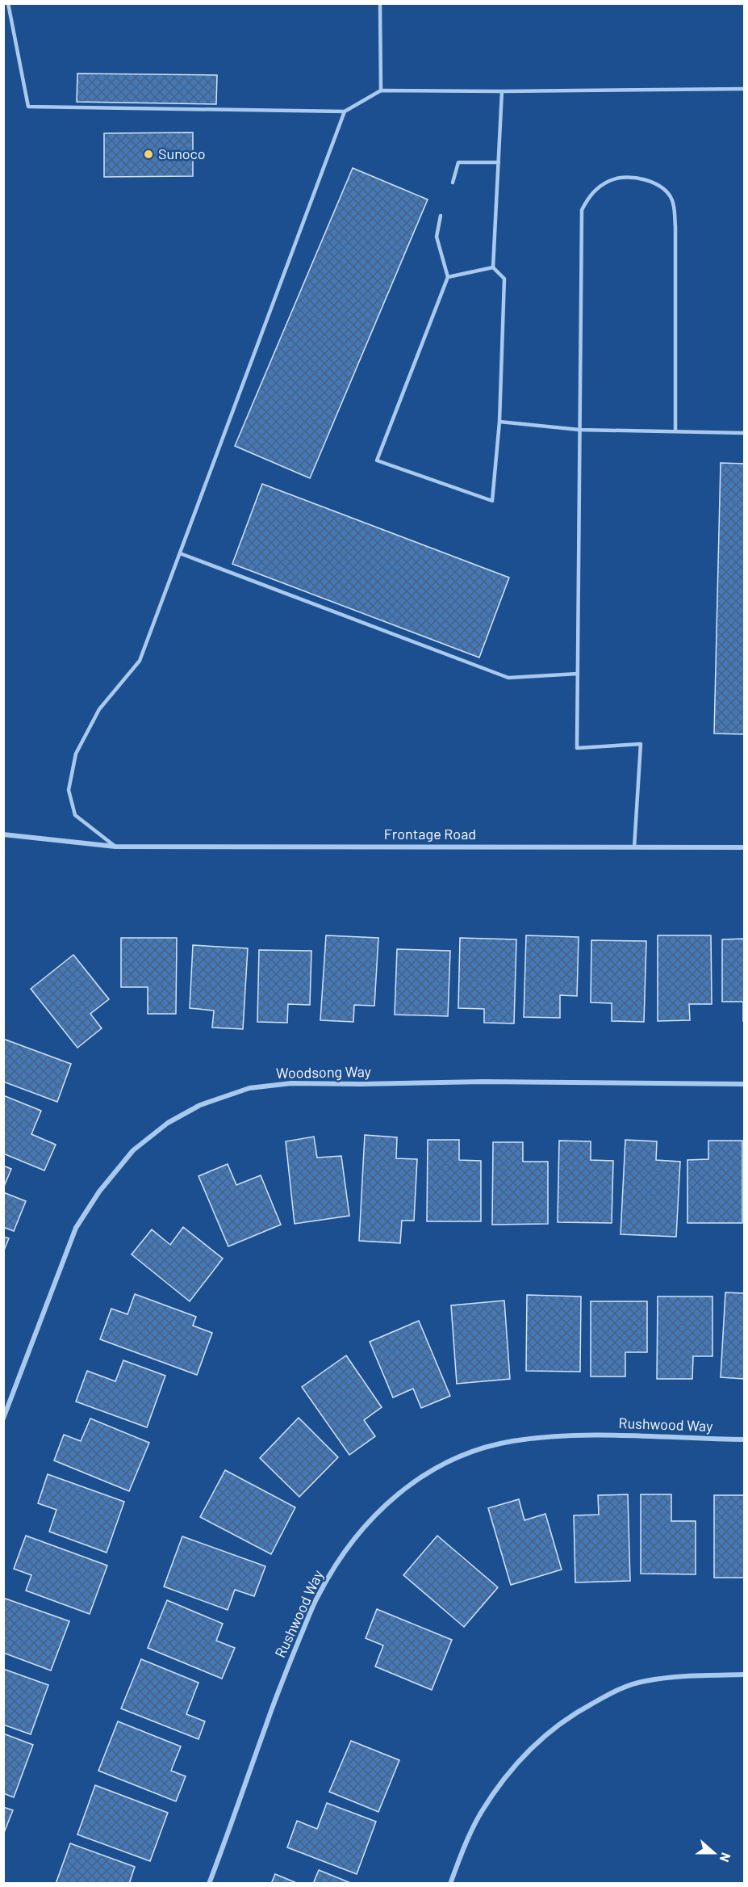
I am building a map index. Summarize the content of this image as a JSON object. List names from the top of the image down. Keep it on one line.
{"streets":{"street":["Frontage Road","Woodsong Way","Rushwood Way"]},"places":["Sunoco"],"north":"right"}
